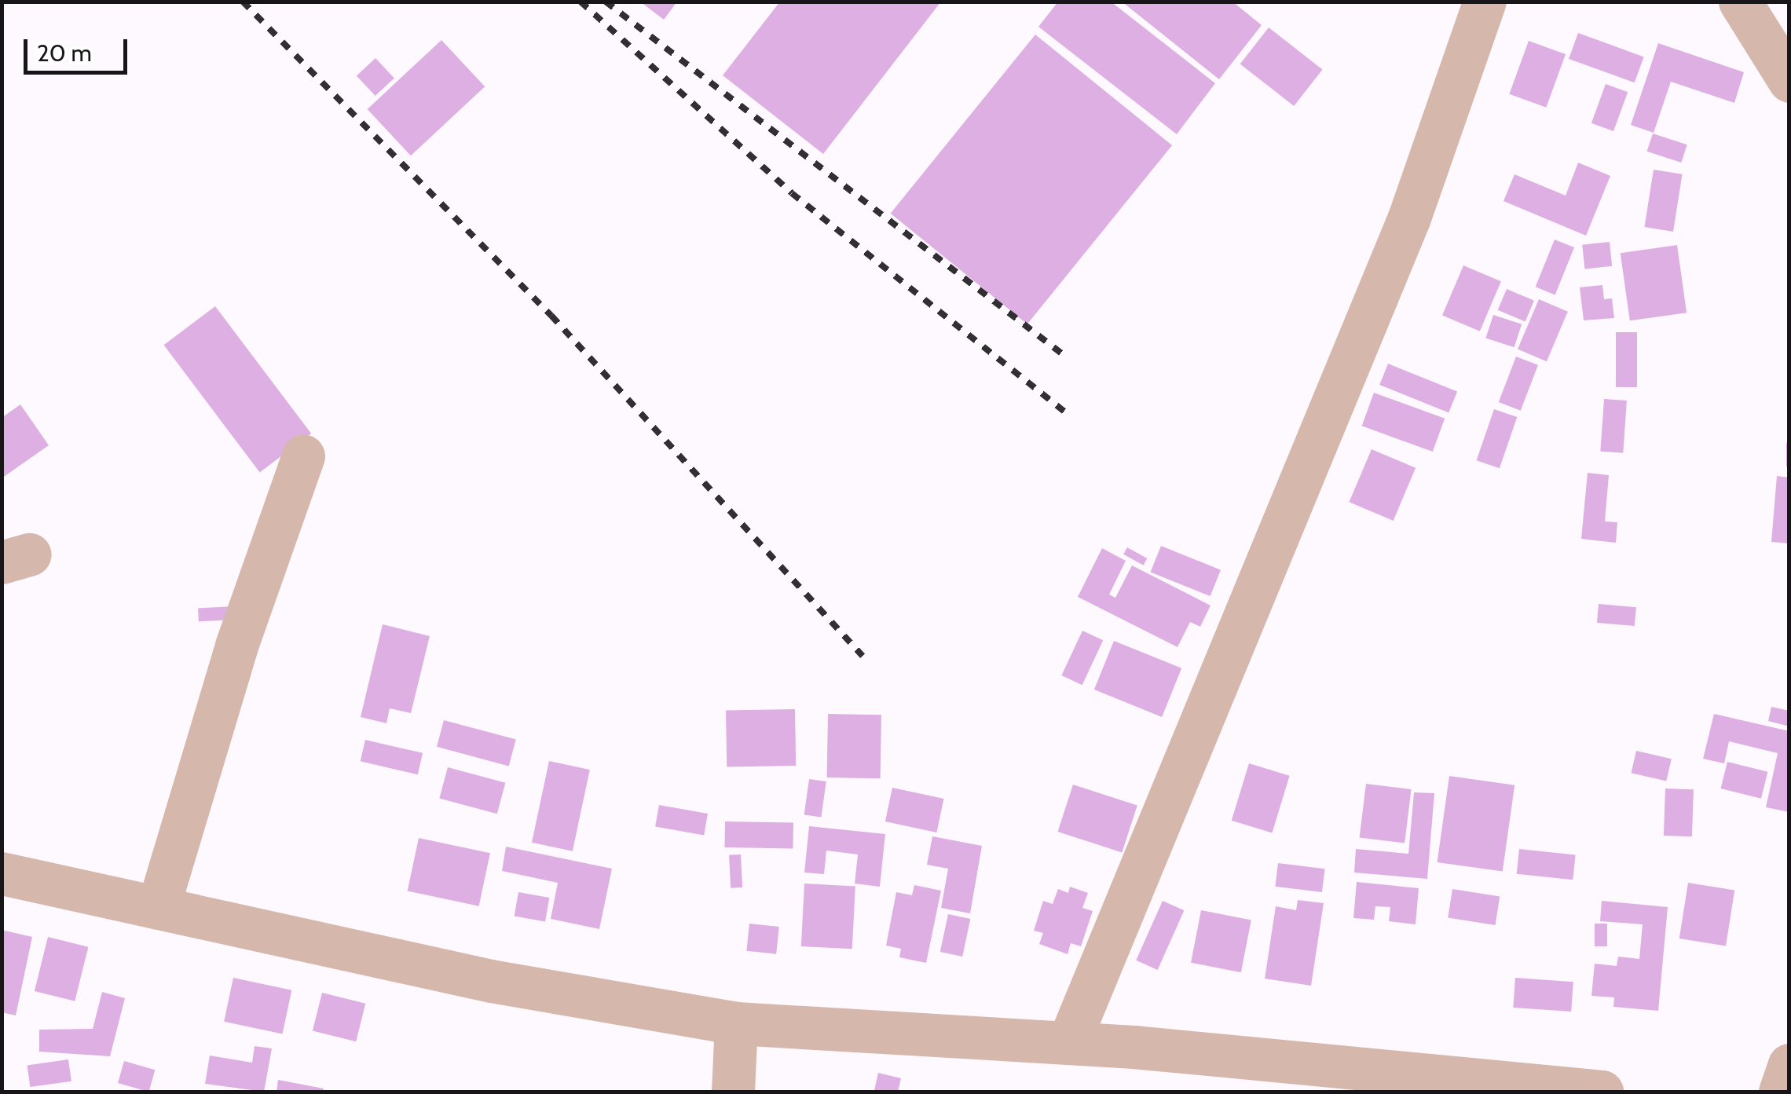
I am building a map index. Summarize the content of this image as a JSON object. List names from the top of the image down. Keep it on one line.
{"scale_bar":"20 m"}
